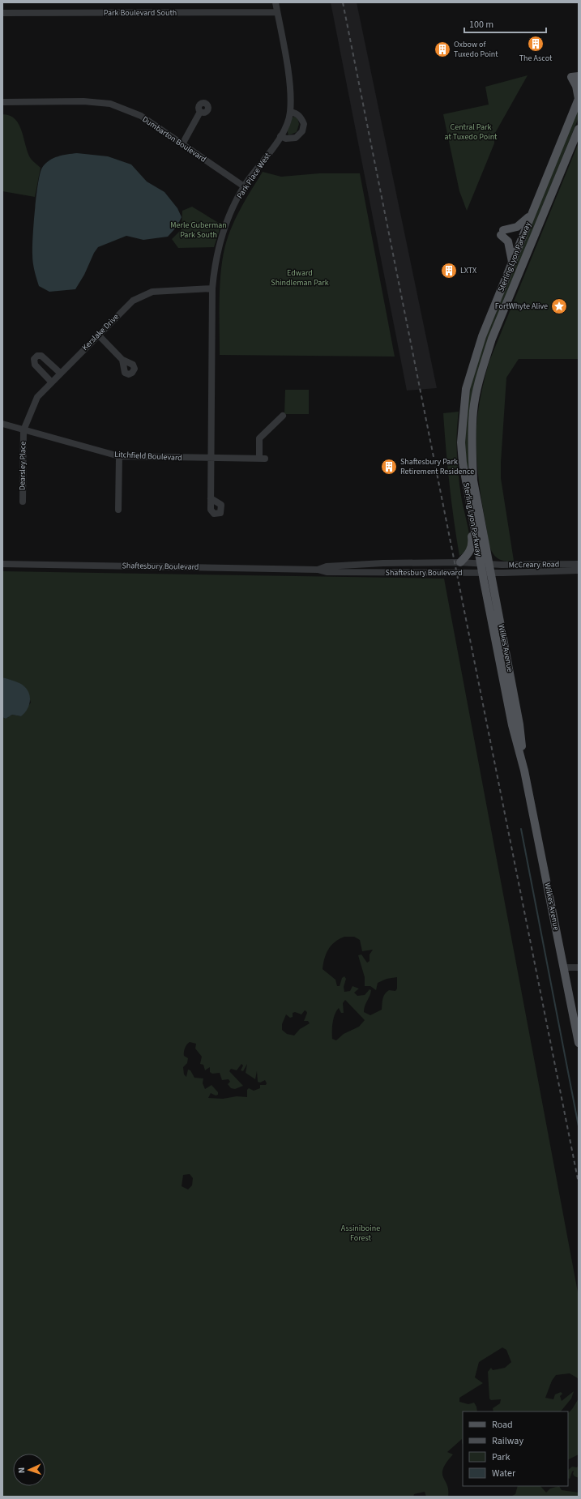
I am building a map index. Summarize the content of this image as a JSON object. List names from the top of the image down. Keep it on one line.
{"streets":{"main road":["Sterling Lyon Parkway","Wilkes Avenue"],"street":["Park Boulevard South","Dumbarton Boulevard","Park Place West","Kerslake Drive","Litchfield Boulevard","Dearsley Place","McCreary Road","Shaftesbury Boulevard"]},"crossings":[["Park Boulevard South","Park Place West"],["Dumbarton Boulevard","Park Place West"],["Park Place West","Kerslake Drive"],["Park Place West","Litchfield Boulevard"],["Sterling Lyon Parkway","McCreary Road"],["Sterling Lyon Parkway","Shaftesbury Boulevard"],["Sterling Lyon Parkway","Wilkes Avenue"],["Kerslake Drive","Litchfield Boulevard"],["Kerslake Drive","Dearsley Place"],["Litchfield Boulevard","Dearsley Place"],["McCreary Road","Shaftesbury Boulevard"],["McCreary Road","Wilkes Avenue"],["Shaftesbury Boulevard","Wilkes Avenue"]],"parks":["Central Park at Tuxedo Point","Merle Guberman Park South","Edward Shindleman Park","Assiniboine Forest"],"places":{"building":["The Ascot","Oxbow of Tuxedo Point","LXTX","Shaftesbury Park Retirement Residence"],"place":["FortWhyte Alive"]},"legend":["Road","Railway","Park","Water"],"scale_bar":"100 m","north":"left"}
